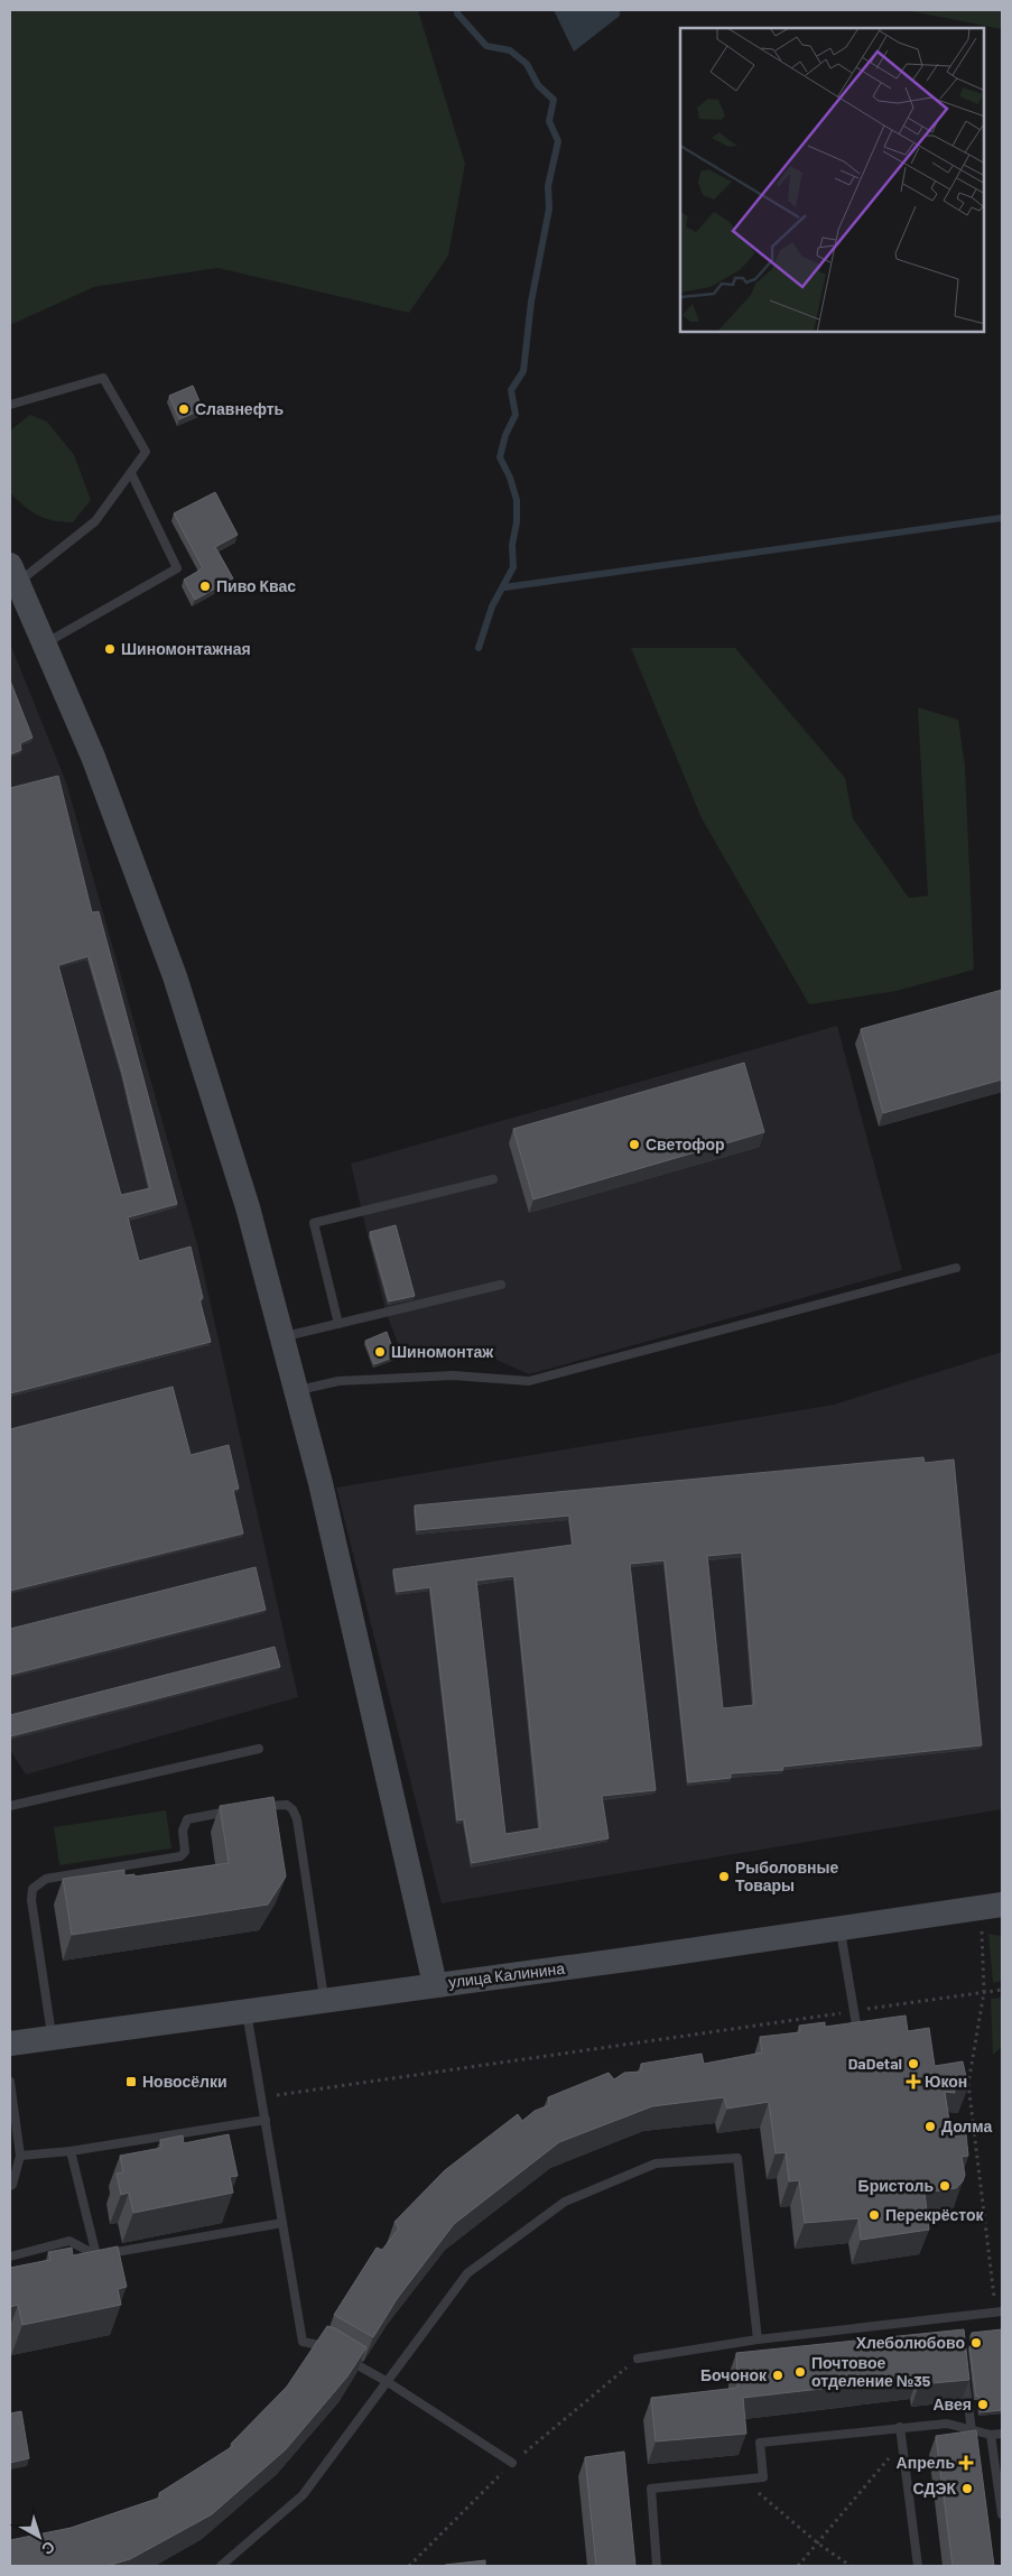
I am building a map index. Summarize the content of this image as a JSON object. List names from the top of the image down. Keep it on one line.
{"streets":{"main road":["улица Калинина"]},"places":{"other":["Славнефть","Пиво Квас","Шиномонтажная","Светофор","Шиномонтаж","Рыболовные Товары","DaDetal","Долма","Бристоль","Перекрёсток","Хлеболюбово","Почтовое отделение №35","Бочонок","Авея","СДЭК"],"transit":["Новосёлки"],"health":["Юкон","Апрель"]},"north":"bottom right"}
